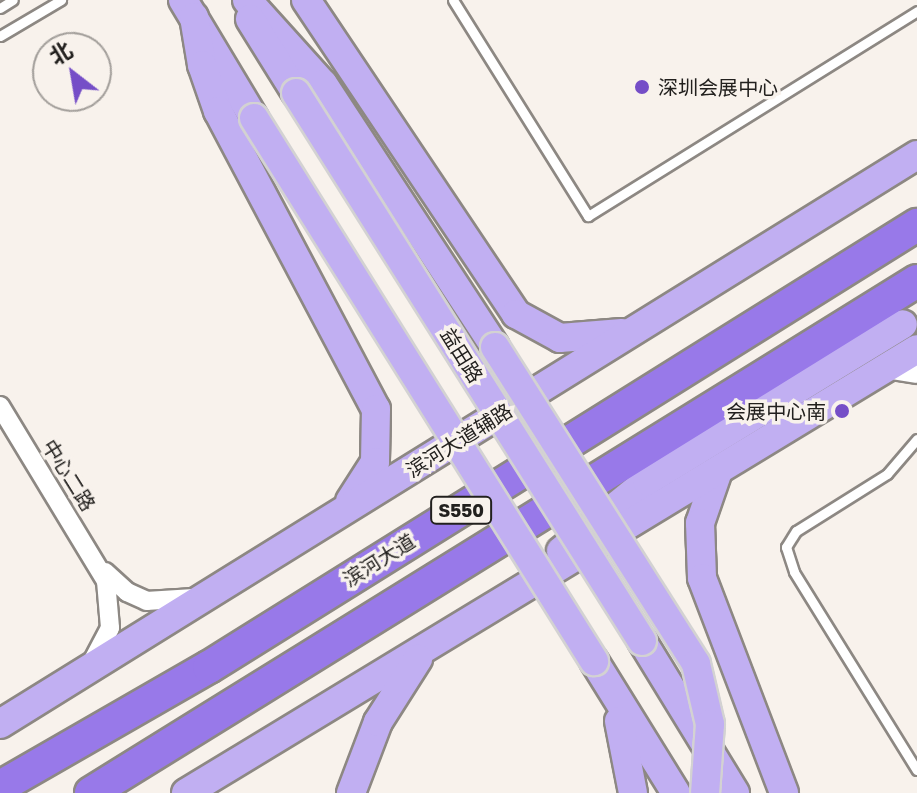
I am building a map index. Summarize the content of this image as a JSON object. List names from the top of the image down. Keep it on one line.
{"streets":{"highway":["S550","滨河大道"],"main road":["益田路","滨河大道辅路"],"street":["中心二路"]},"crossings":[["滨河大道辅路","中心二路"]],"places":["深圳会展中心","会展中心南"],"north":"top left"}
